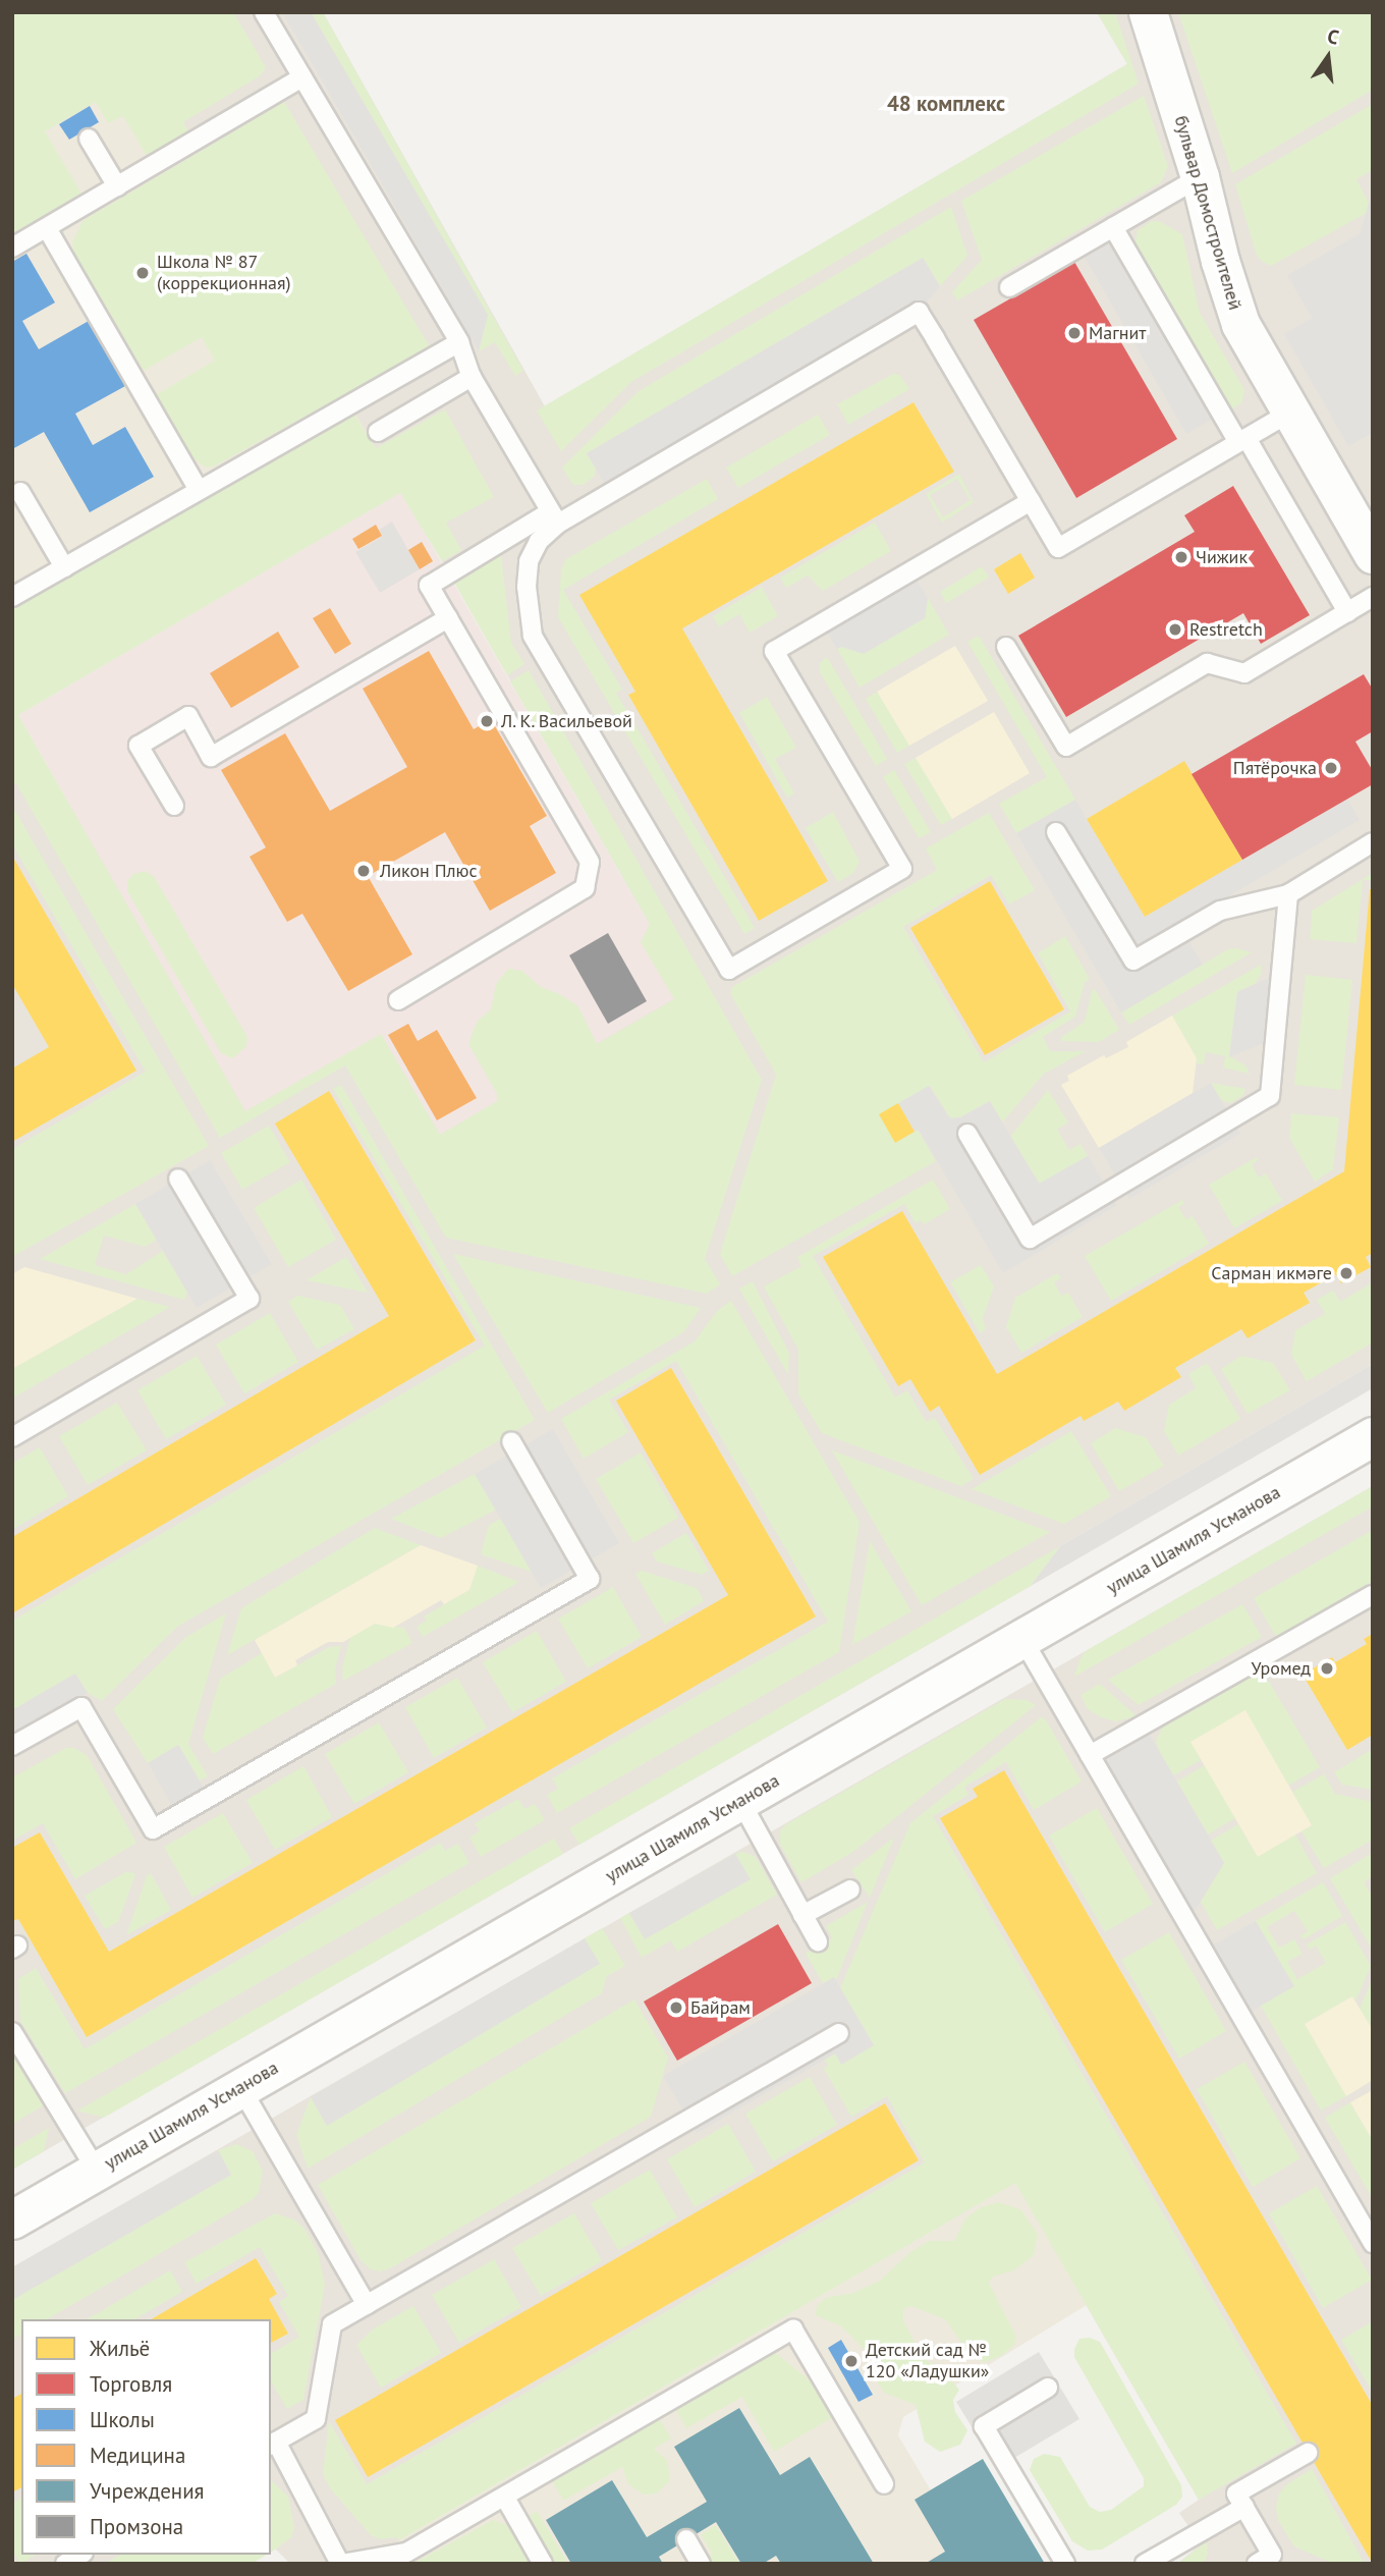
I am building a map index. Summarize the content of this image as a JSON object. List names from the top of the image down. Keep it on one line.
{"streets":{"street":["бульвар Домостроителей","улица Шамиля Усманова"]},"districts":["48 комплекс"],"places":["Школа № 87 (коррекционная)","Магнит","Чижик","Restretch","Л. К. Васильевой","Пятёрочка","Ликон Плюс","Сарман икмәге","Уромед","Байрам","Детский сад № 120 «Ладушки»"],"legend":["Жильё","Торговля","Школы","Медицина","Учреждения","Промзона"],"north":"top"}
